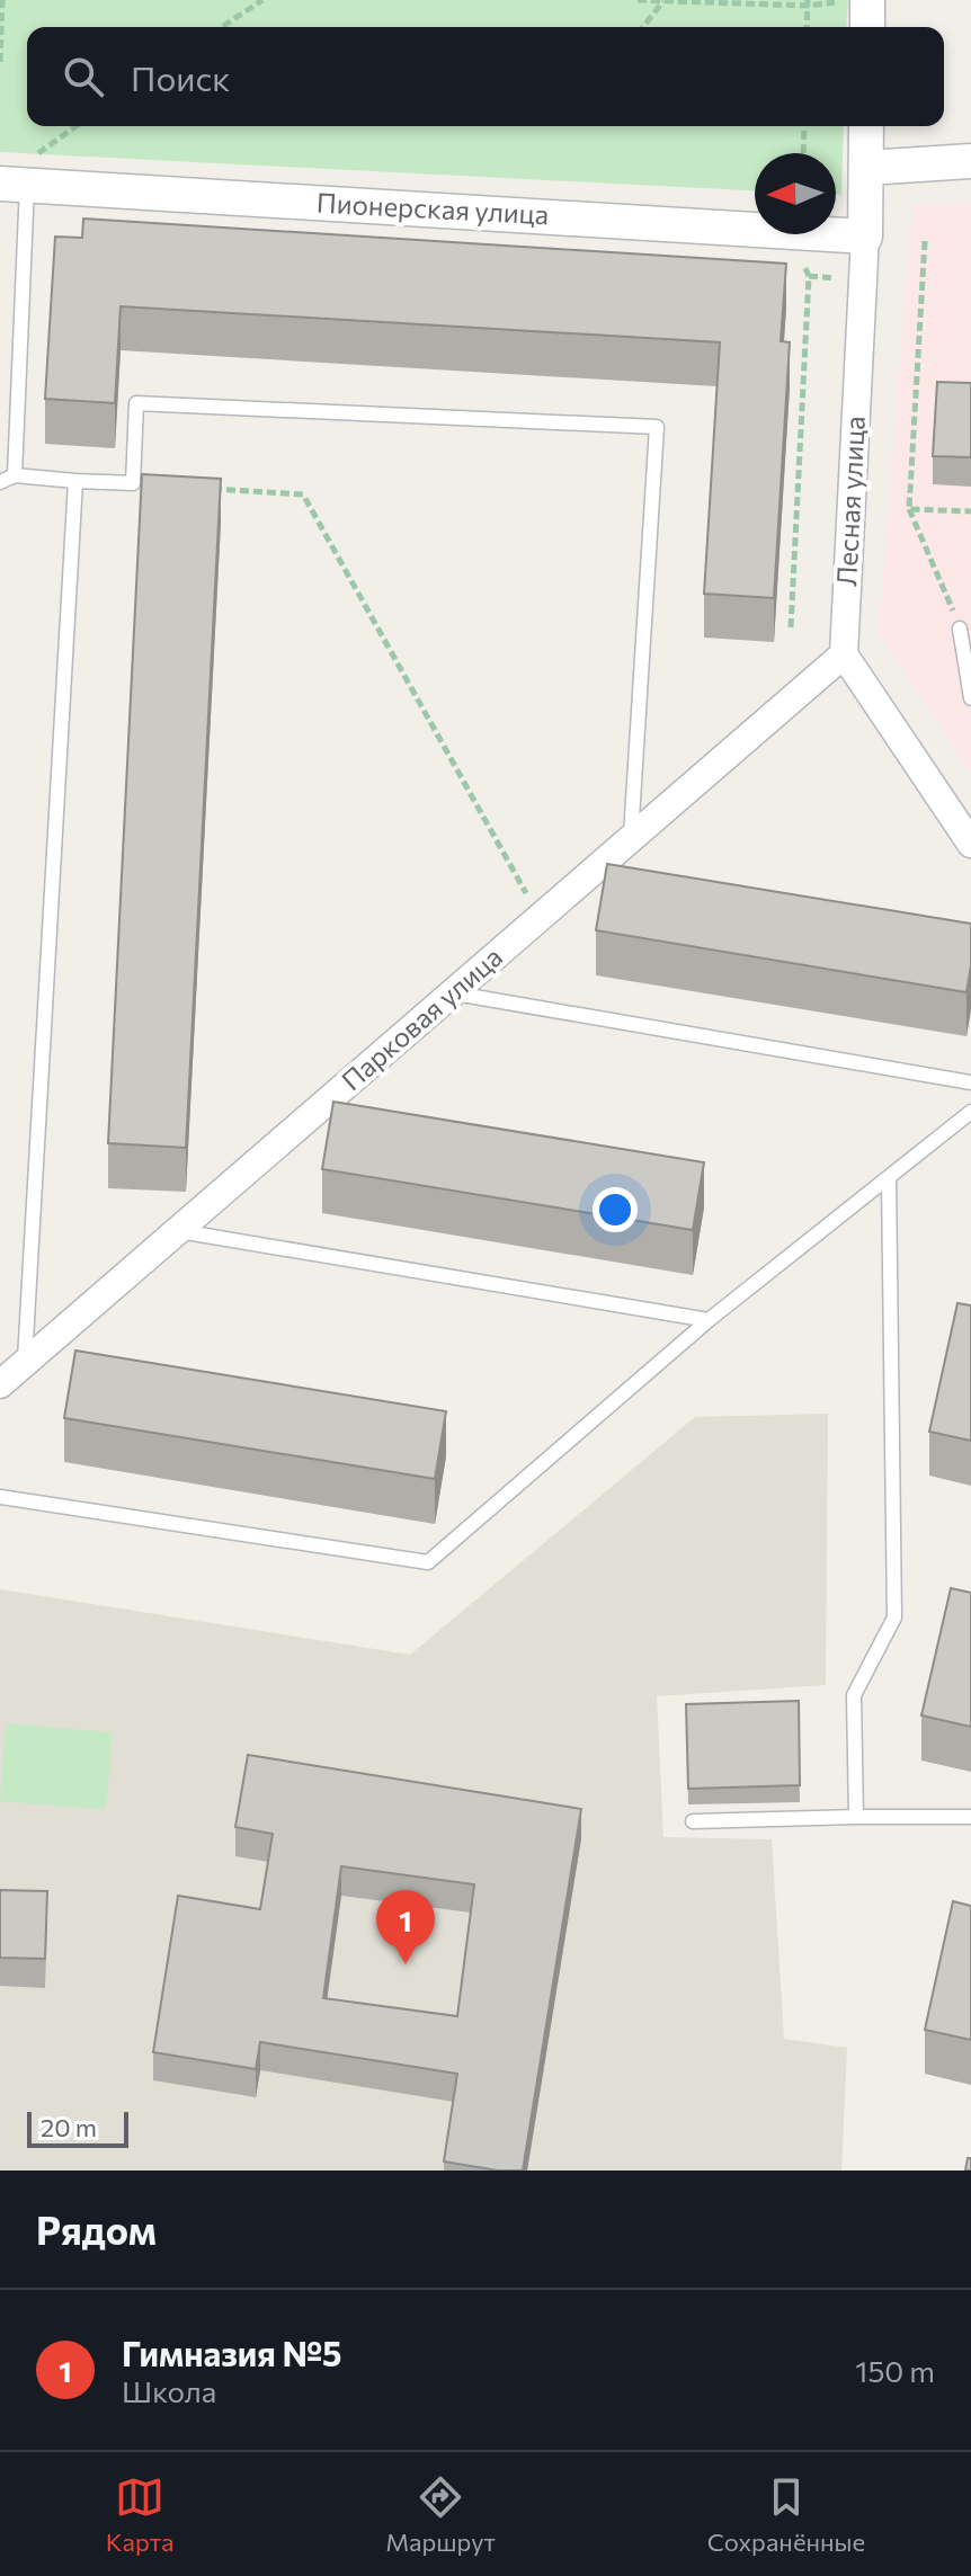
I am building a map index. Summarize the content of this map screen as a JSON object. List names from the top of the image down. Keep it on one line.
{"streets":{"street":["Пионерская улица","Лесная улица","Парковая улица"]},"crossings":[["Пионерская улица","Лесная улица"],["Лесная улица","Парковая улица"]],"scale_bar":"20 m","north":"left","page":{"search":"Поиск","pins":"1","scale":"20 m","heading":"Рядом","list":[{"mark":"1","name":"Гимназия №5","note":"Школа","value":"150 m"}],"nav":["Карта","Маршрут","Сохранённые"]}}
